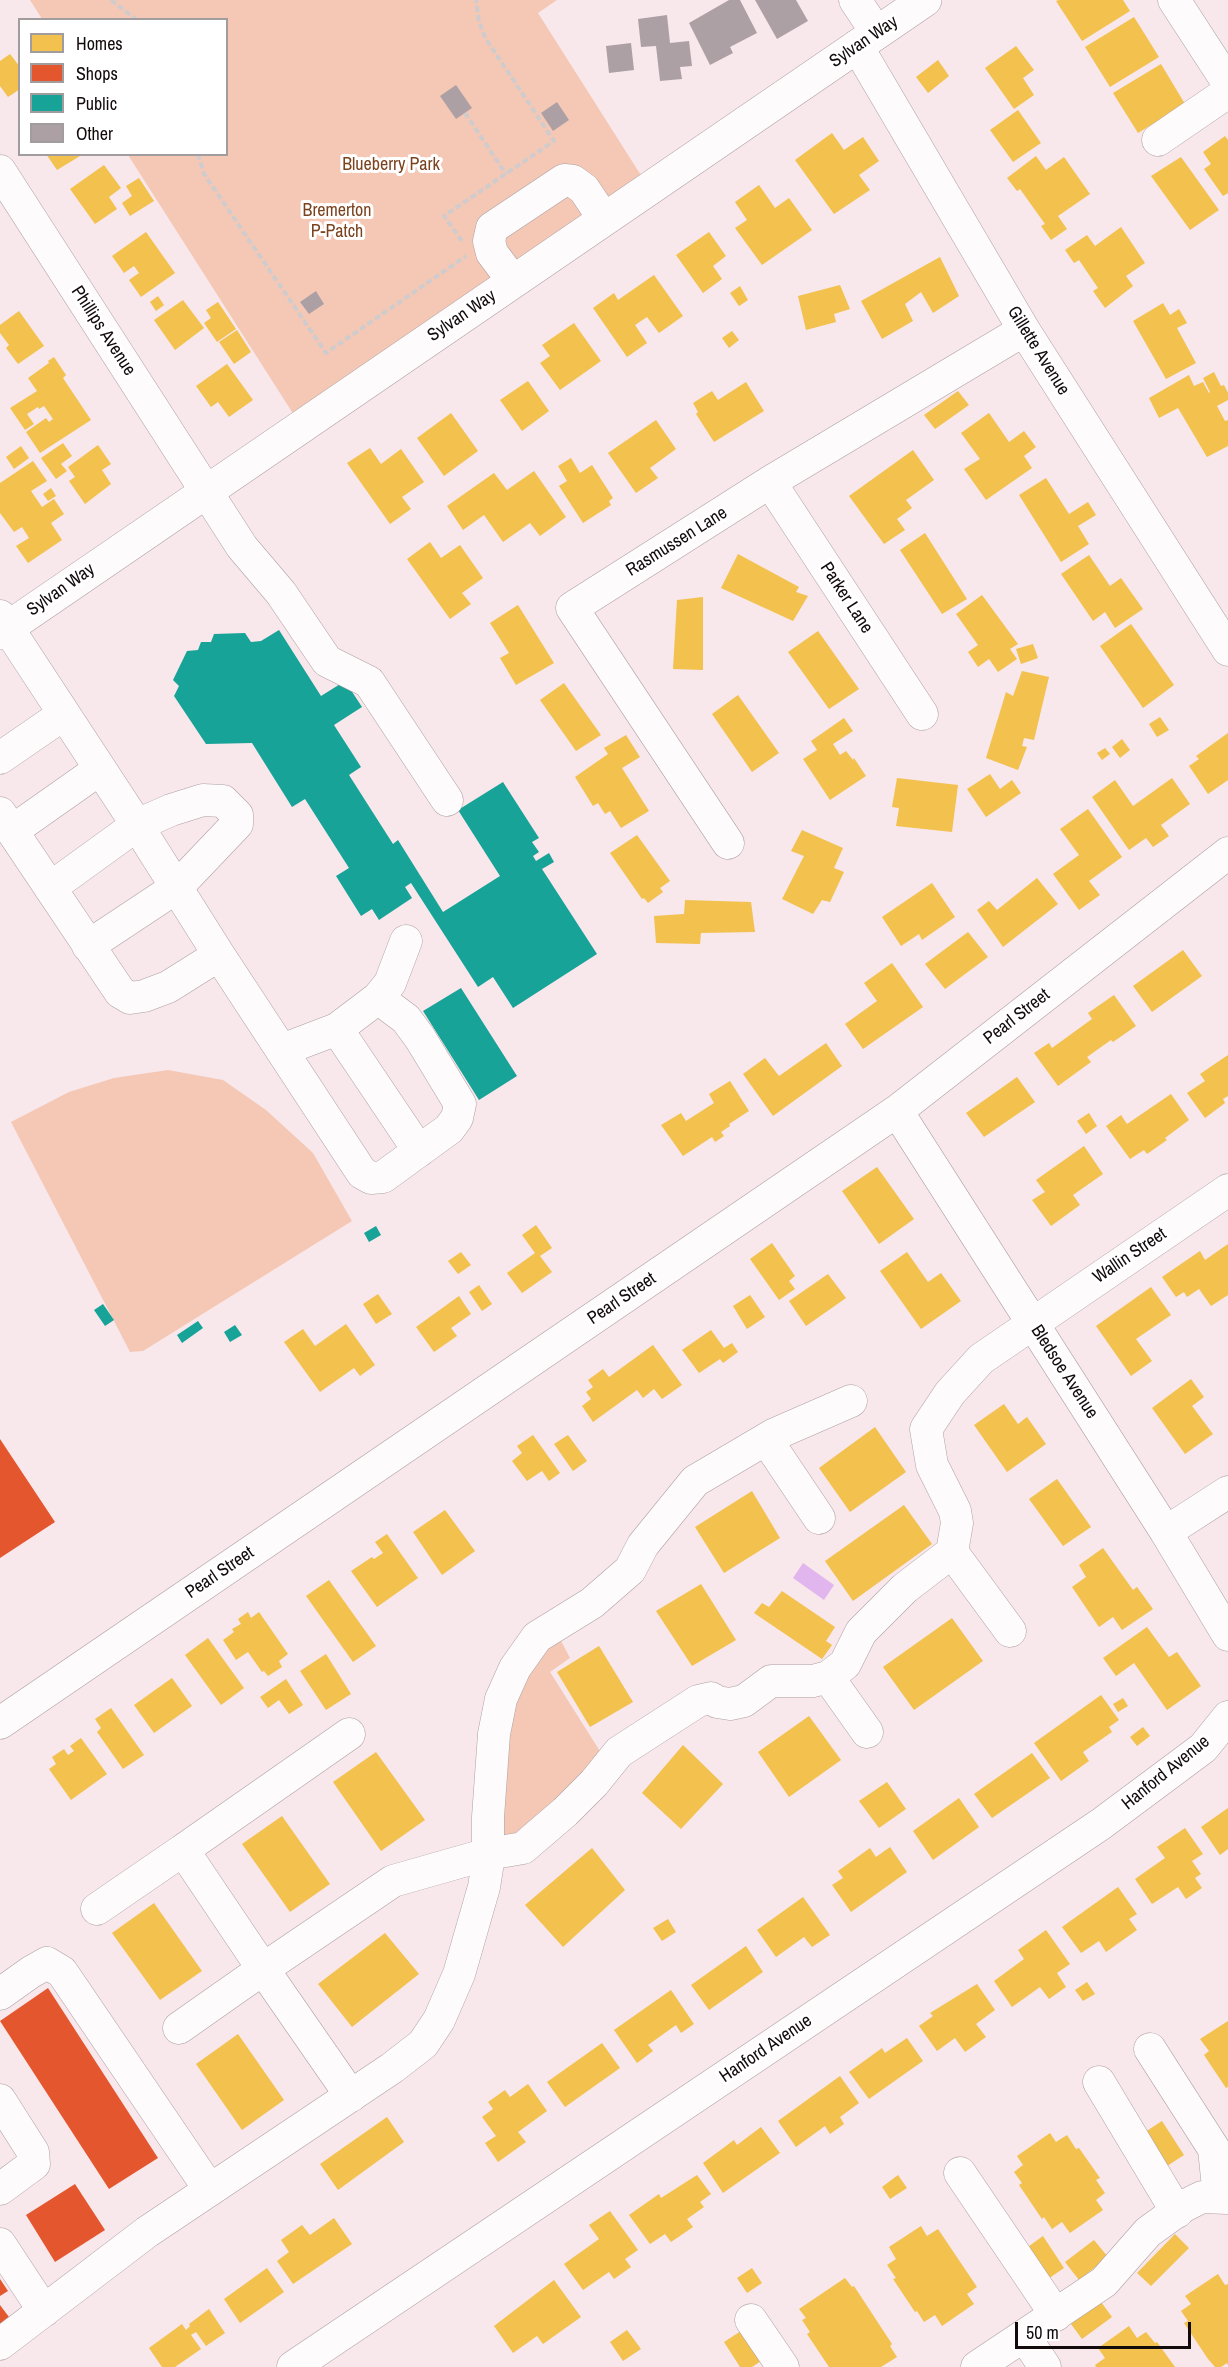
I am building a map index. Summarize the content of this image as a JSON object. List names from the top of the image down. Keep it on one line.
{"streets":{"main road":["Sylvan Way"],"street":["Phillips Avenue","Gillette Avenue","Rasmussen Lane","Parker Lane","Pearl Street","Wallin Street","Bledsoe Avenue","Hanford Avenue"]},"crossings":[["Sylvan Way","Phillips Avenue"],["Sylvan Way","Gillette Avenue"],["Gillette Avenue","Rasmussen Lane"],["Rasmussen Lane","Parker Lane"],["Pearl Street","Bledsoe Avenue"],["Wallin Street","Bledsoe Avenue"]],"parks":["Blueberry Park","Bremerton P-Patch"],"legend":["Homes","Shops","Public","Other"],"scale_bar":"50 m"}
